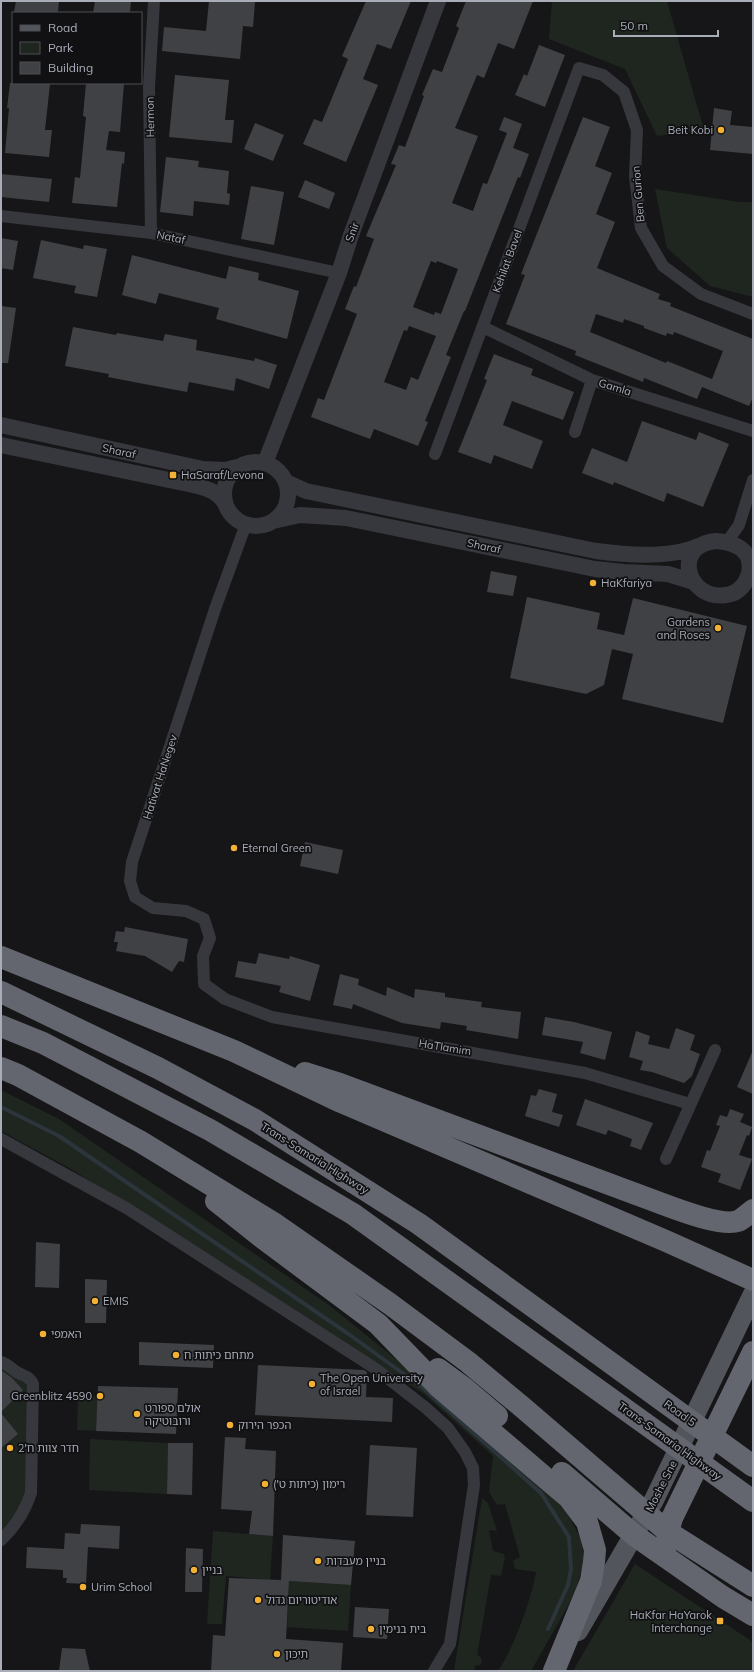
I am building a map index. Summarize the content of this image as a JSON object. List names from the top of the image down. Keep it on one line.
{"streets":{"highway":["Road 5"],"main road":["Moshe Sne"],"street":["Hermon","Ben Gurion","Snir","Nataf","Kehilat Bavel","Gamla","Sharaf","Hativat HaNegev","HaTlamim"]},"crossings":[["Hermon","Nataf"],["Ben Gurion","Kehilat Bavel"],["Snir","Nataf"],["Snir","Sharaf"],["Snir","Hativat HaNegev"],["Kehilat Bavel","Gamla"],["Sharaf","Hativat HaNegev"],["Hativat HaNegev","HaTlamim"]],"places":{"other":["Beit Kobi","HaKfariya","Gardens and Roses","Eternal Green","EMIS","האמפי","מתחם כיתות ח","The Open University of Israel","Greenblitz 4590","אולם ספורט ורובוטיקה","הכפר הירוק","חדר צוות ח'2","רימון (כיתות ט')","בניין מעבדות","בניין","Urim School","אודיטוריום גדול","בית בנימין","תיכון"],"transit":["HaSaraf/Levona","HaKfar HaYarok Interchange"]},"legend":["Road","Park","Building"],"scale_bar":"50 m"}
